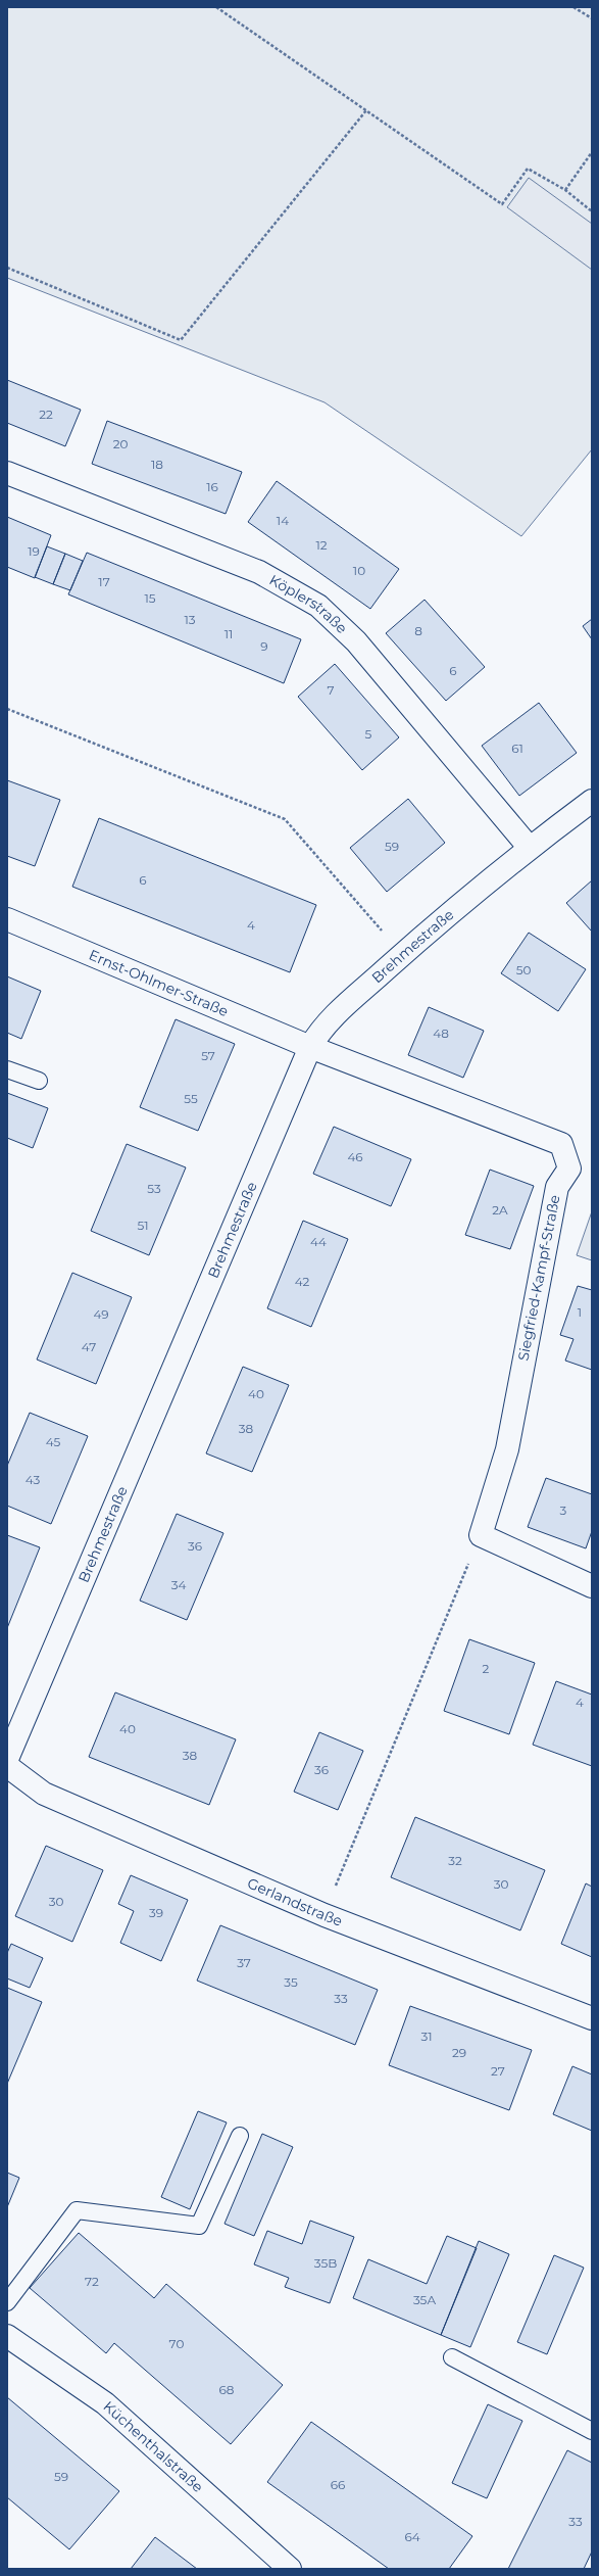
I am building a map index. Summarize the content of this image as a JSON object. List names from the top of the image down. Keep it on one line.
{"streets":{"street":["Köplerstraße","Brehmestraße","Ernst-Ohlmer-Straße","Siegfried-Kampf-Straße","Gerlandstraße","Küchenthalstraße"]},"crossings":[["Köplerstraße","Brehmestraße"],["Brehmestraße","Ernst-Ohlmer-Straße"],["Brehmestraße","Siegfried-Kampf-Straße"],["Ernst-Ohlmer-Straße","Siegfried-Kampf-Straße"]],"house_numbers":["22","20","18","16","14","12","19","10","17","15","13","8","11","9","6","7","5","61","59","6","4","50","48","57","55","46","53","2A","51","44","42","1","49","47","40","38","45","43","3","36","34","2","4","40","38","36","32","30","30","39","37","35","33","31","29","27","35B","72","35A","70","68","59","66","33","64"]}
